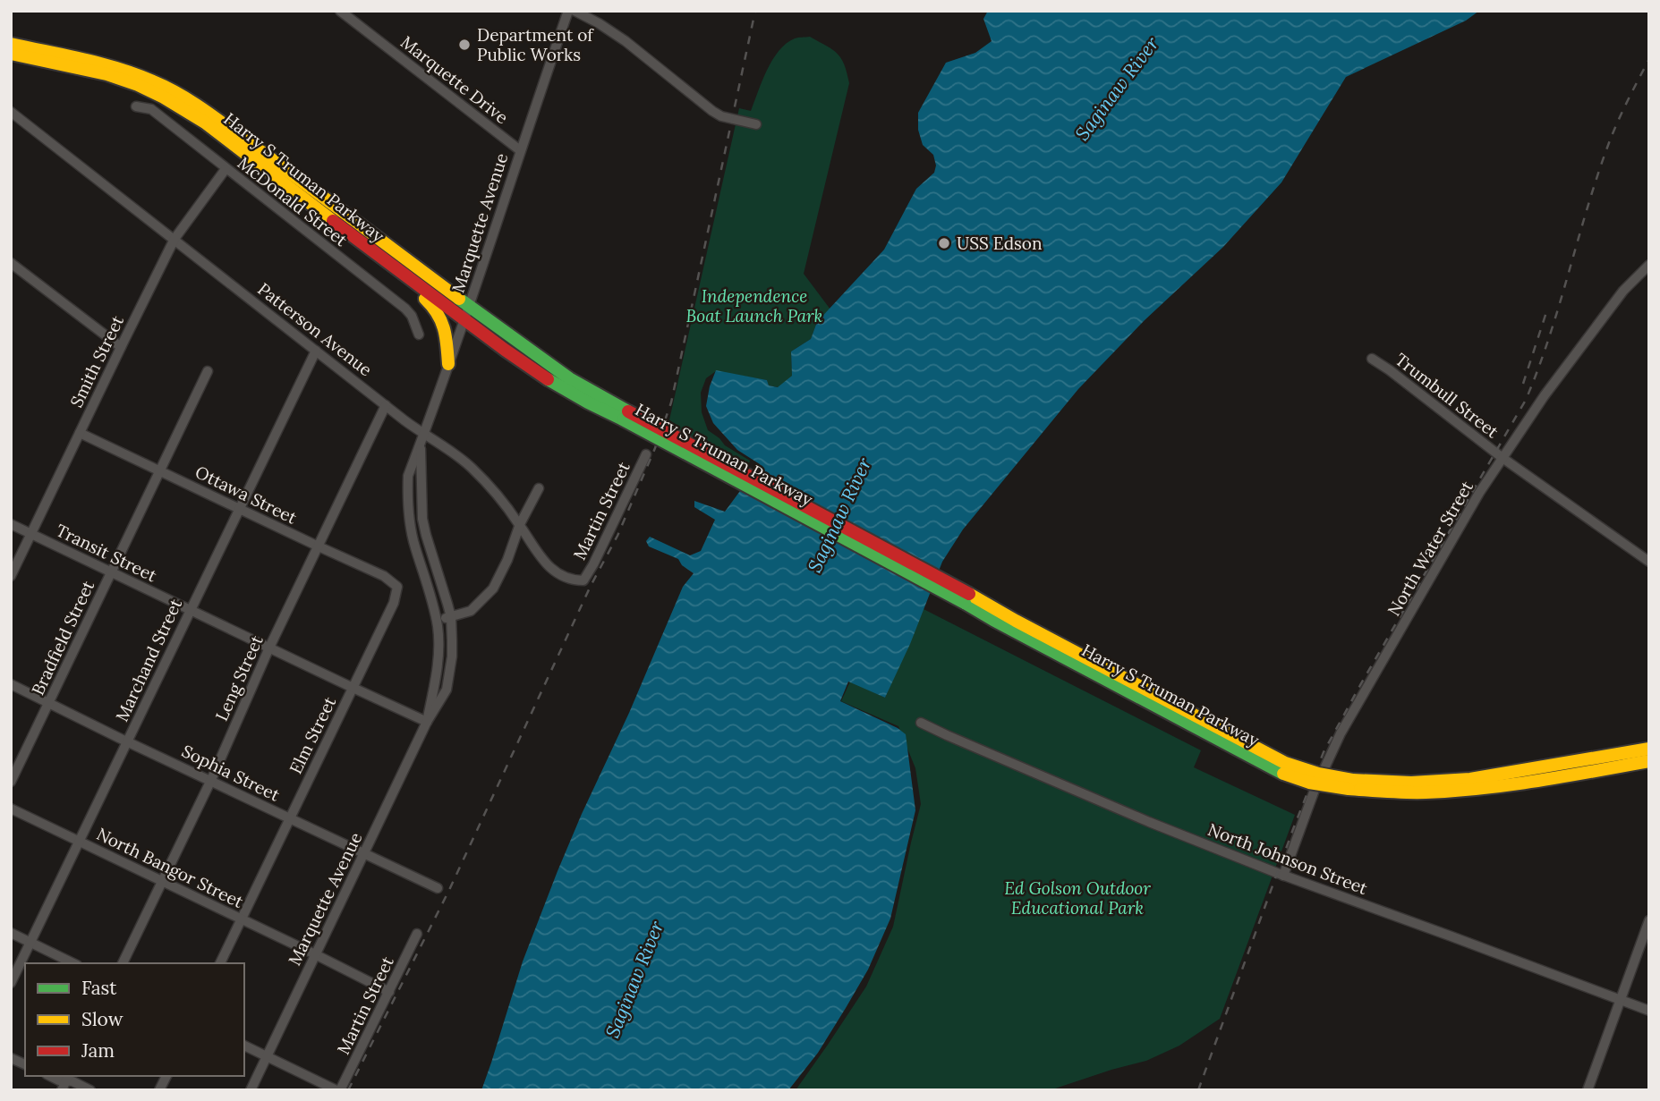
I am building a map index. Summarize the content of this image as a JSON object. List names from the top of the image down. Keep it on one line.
{"streets":{"main road":["Harry S Truman Parkway"],"street":["Marquette Drive","McDonald Street","Marquette Avenue","Patterson Avenue","Smith Street","Trumbull Street","Ottawa Street","Martin Street","North Water Street","Transit Street","Bradfield Street","Marchand Street","Leng Street","Elm Street","Sophia Street","North Johnson Street","North Bangor Street"]},"crossings":[["Marquette Drive","Marquette Avenue"],["Harry S Truman Parkway","Marquette Avenue"],["McDonald Street","Smith Street"],["Marquette Avenue","Patterson Avenue"],["Marquette Avenue","Transit Street"],["Marquette Avenue","Sophia Street"],["Marquette Avenue","North Bangor Street"],["Patterson Avenue","Smith Street"],["Patterson Avenue","Martin Street"],["Patterson Avenue","Marchand Street"],["Patterson Avenue","Leng Street"],["Smith Street","Ottawa Street"],["Smith Street","Transit Street"],["Trumbull Street","North Water Street"],["Ottawa Street","Bradfield Street"],["Ottawa Street","Marchand Street"],["Ottawa Street","Leng Street"],["Ottawa Street","Elm Street"],["Martin Street","North Bangor Street"],["North Water Street","North Johnson Street"],["Transit Street","Bradfield Street"],["Transit Street","Marchand Street"],["Transit Street","Leng Street"],["Transit Street","Elm Street"],["Bradfield Street","Sophia Street"],["Marchand Street","Sophia Street"],["Marchand Street","North Bangor Street"],["Leng Street","Sophia Street"],["Leng Street","North Bangor Street"],["Elm Street","Sophia Street"],["Elm Street","North Bangor Street"]],"water":["Saginaw River"],"parks":["Independence Boat Launch Park","Ed Golson Outdoor Educational Park"],"places":["Department of Public Works","USS Edson"],"legend":["Fast","Slow","Jam"]}
